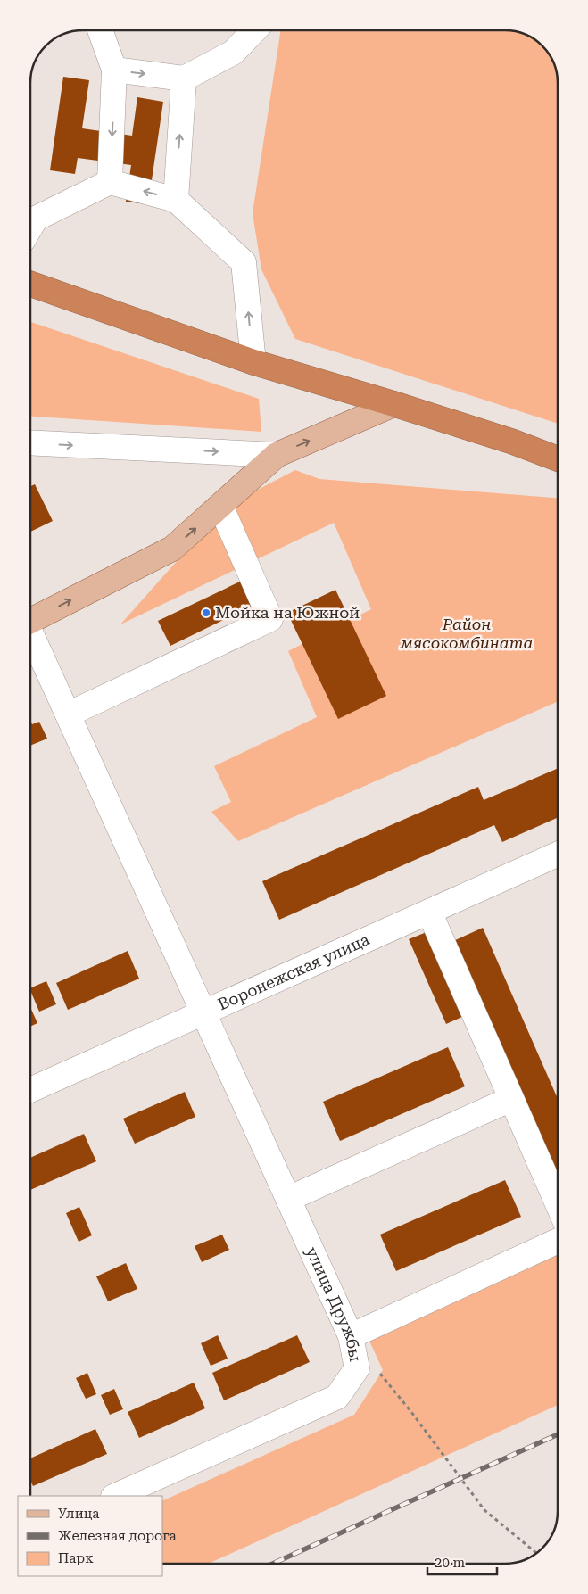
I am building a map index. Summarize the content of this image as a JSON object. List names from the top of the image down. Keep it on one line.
{"streets":{"street":["Воронежская улица","улица Дружбы"]},"crossings":[["Воронежская улица","улица Дружбы"]],"parks":["Район мясокомбината"],"places":["Мойка на Южной"],"legend":["Улица","Железная дорога","Парк"],"scale_bar":"20 m"}
